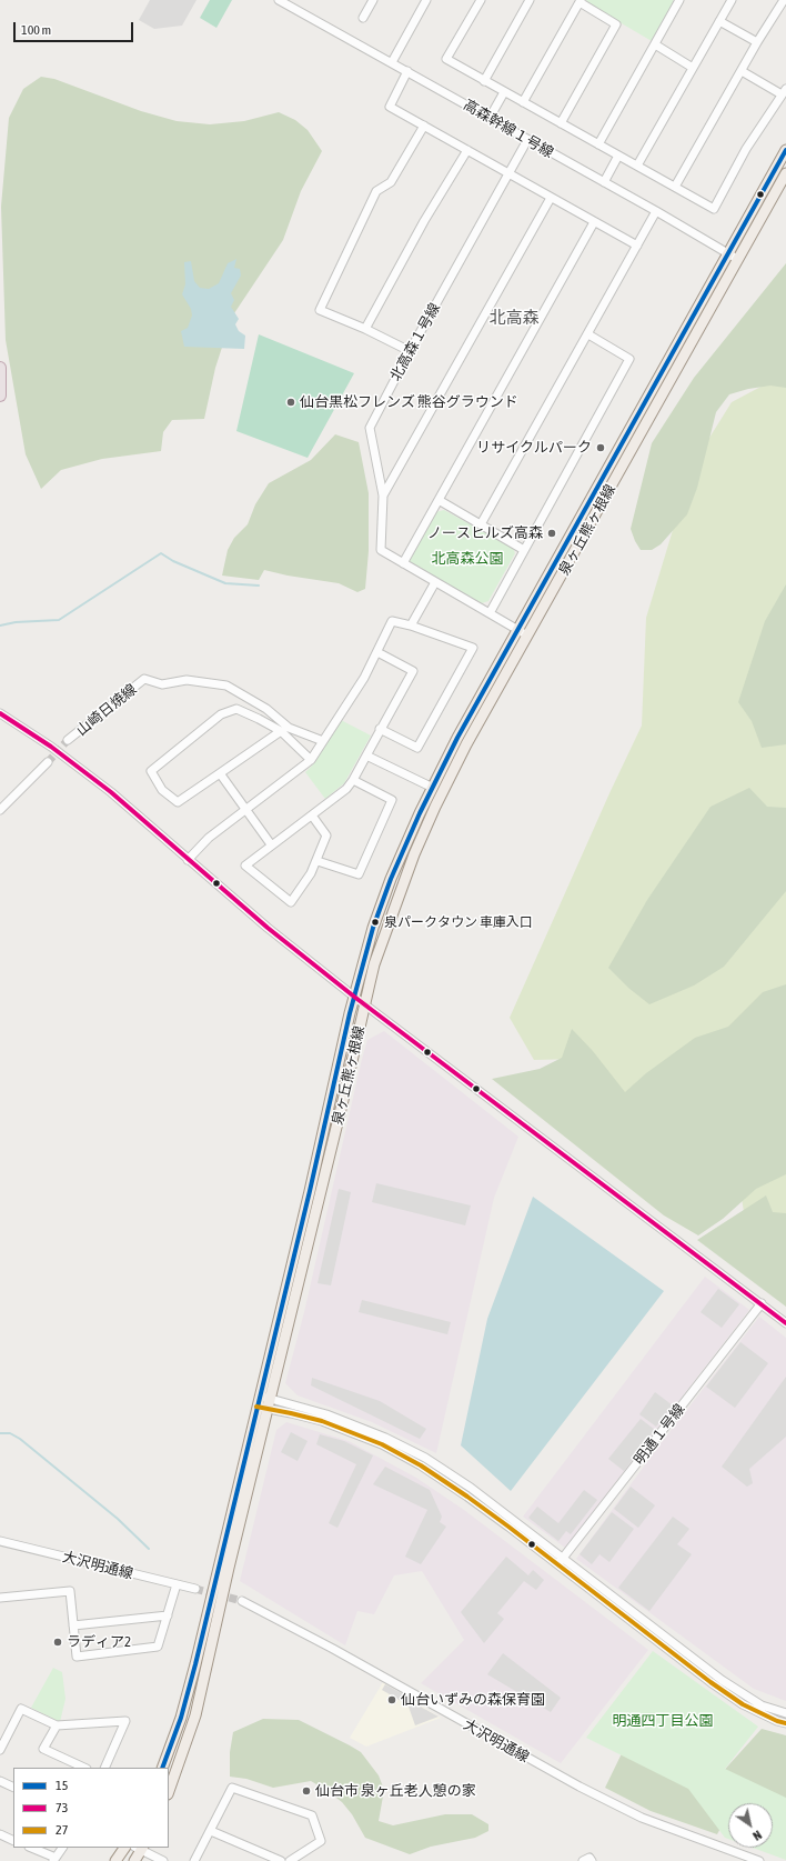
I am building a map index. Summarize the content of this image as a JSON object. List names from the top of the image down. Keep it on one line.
{"streets":{"main road":["泉ヶ丘熊ヶ根線"],"street":["高森幹線１号線","北高森１号線","山崎日焼線","明通１号線","大沢明通線"]},"crossings":[["高森幹線１号線","北高森１号線"],["高森幹線１号線","泉ヶ丘熊ヶ根線"],["北高森１号線","泉ヶ丘熊ヶ根線"]],"districts":["北高森"],"parks":["北高森公園","明通四丁目公園"],"places":["仙台黒松フレンズ 熊谷グラウンド","リサイクルパーク","ノースヒルズ高森","泉パークタウン 車庫入口","ラディア2","仙台いずみの森保育園","仙台市 泉ヶ丘老人憩の家"],"lines":["transit line 15","transit line 73","transit line 27"],"legend":["15","73","27"],"scale_bar":"100 m","north":"bottom right"}
